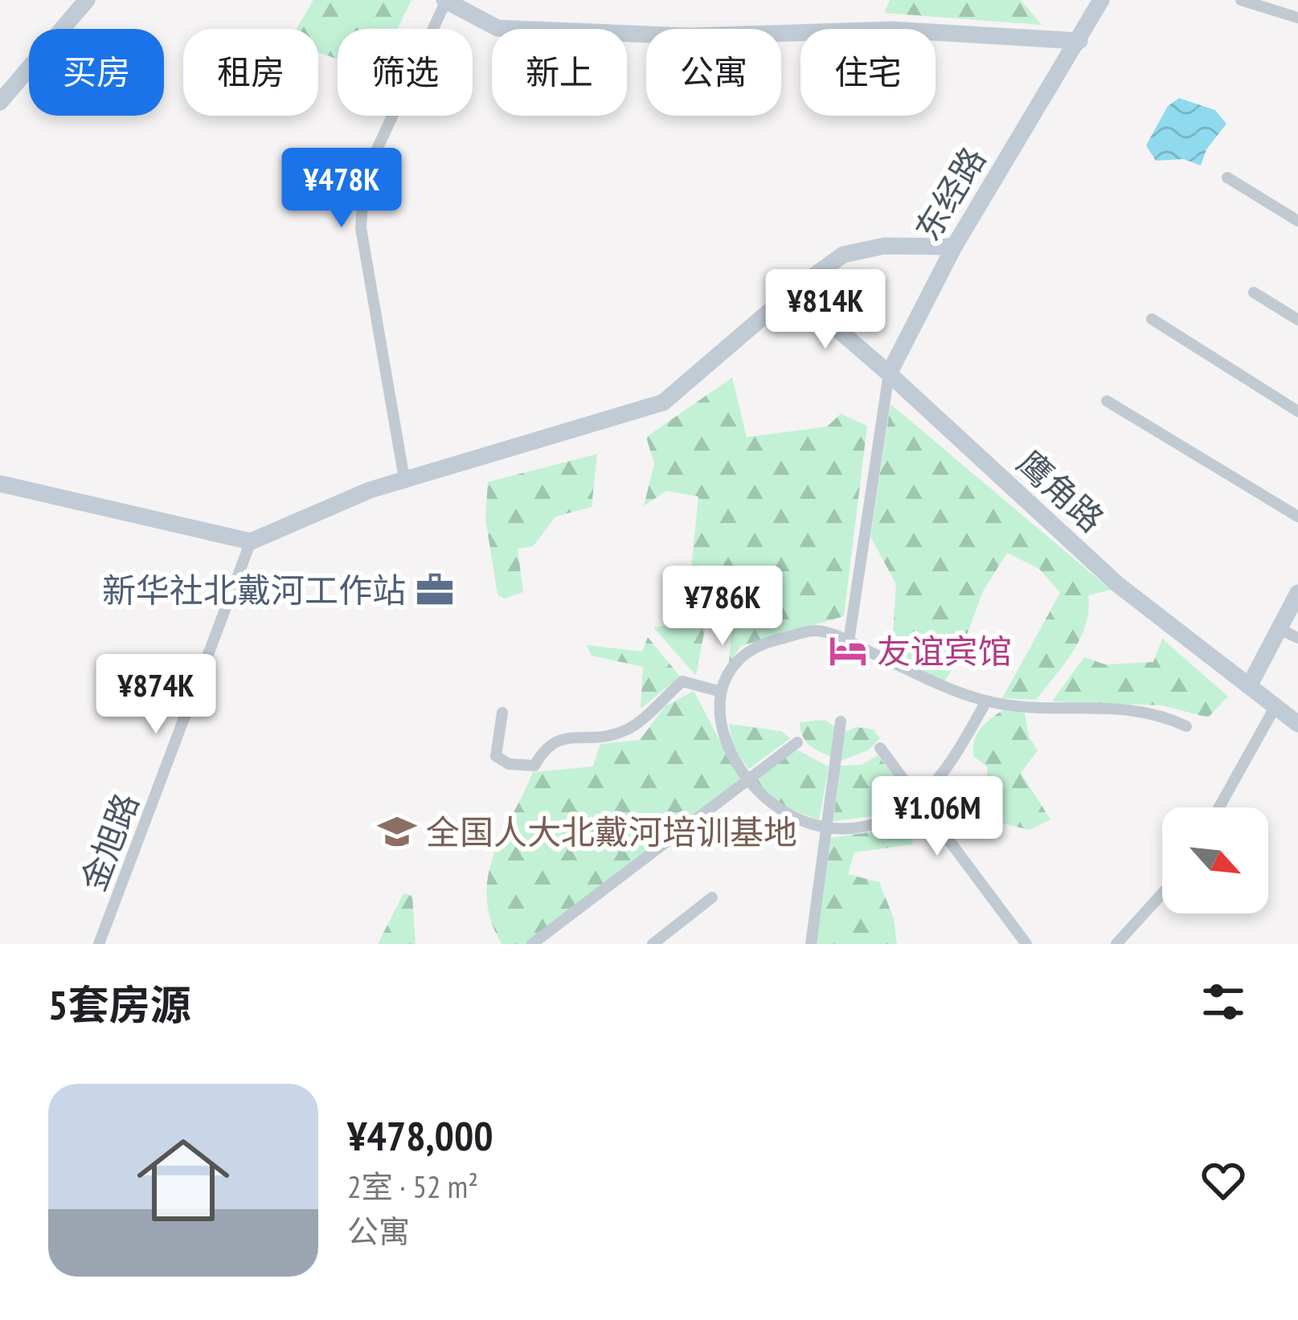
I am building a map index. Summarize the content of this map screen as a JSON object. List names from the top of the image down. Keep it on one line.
{"streets":{"main road":["东经路","鹰角路"],"street":["金旭路"]},"crossings":[["东经路","鹰角路"]],"places":{"office":["新华社北戴河工作站"],"hotel":["友谊宾馆"],"school or university":["全国人大北戴河培训基地"]},"north":"bottom right","page":{"chip":["买房","租房","筛选","新上","公寓","住宅"],"price":["¥478K","¥814K","¥786K","¥874K","¥1.06M"],"heading":"5套房源","list":[{"name":"¥478,000","note":"2室 · 52 m² · 公寓"}]}}
